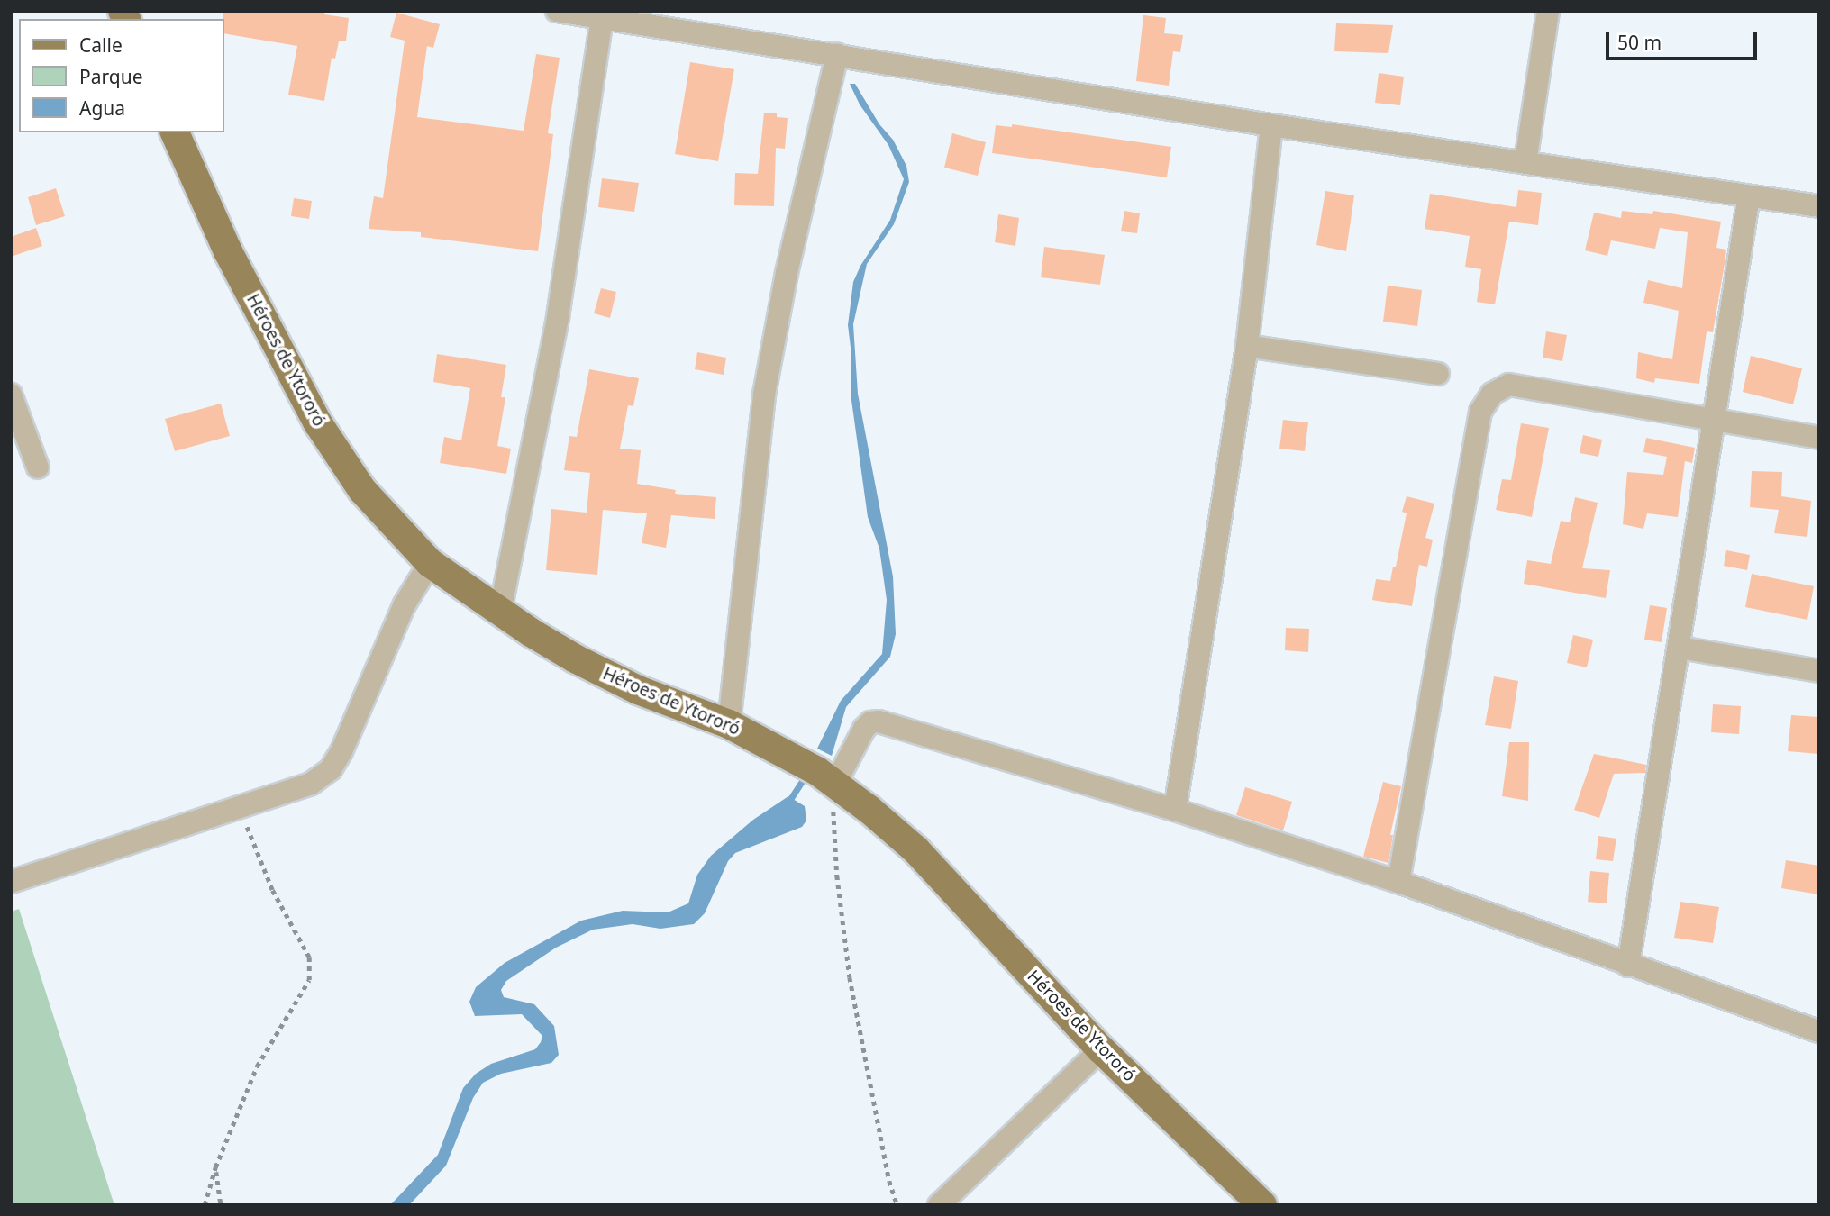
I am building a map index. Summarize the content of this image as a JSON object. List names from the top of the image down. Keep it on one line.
{"streets":{"main road":["Héroes de Ytororó"]},"legend":["Calle","Parque","Agua"],"scale_bar":"50 m"}
